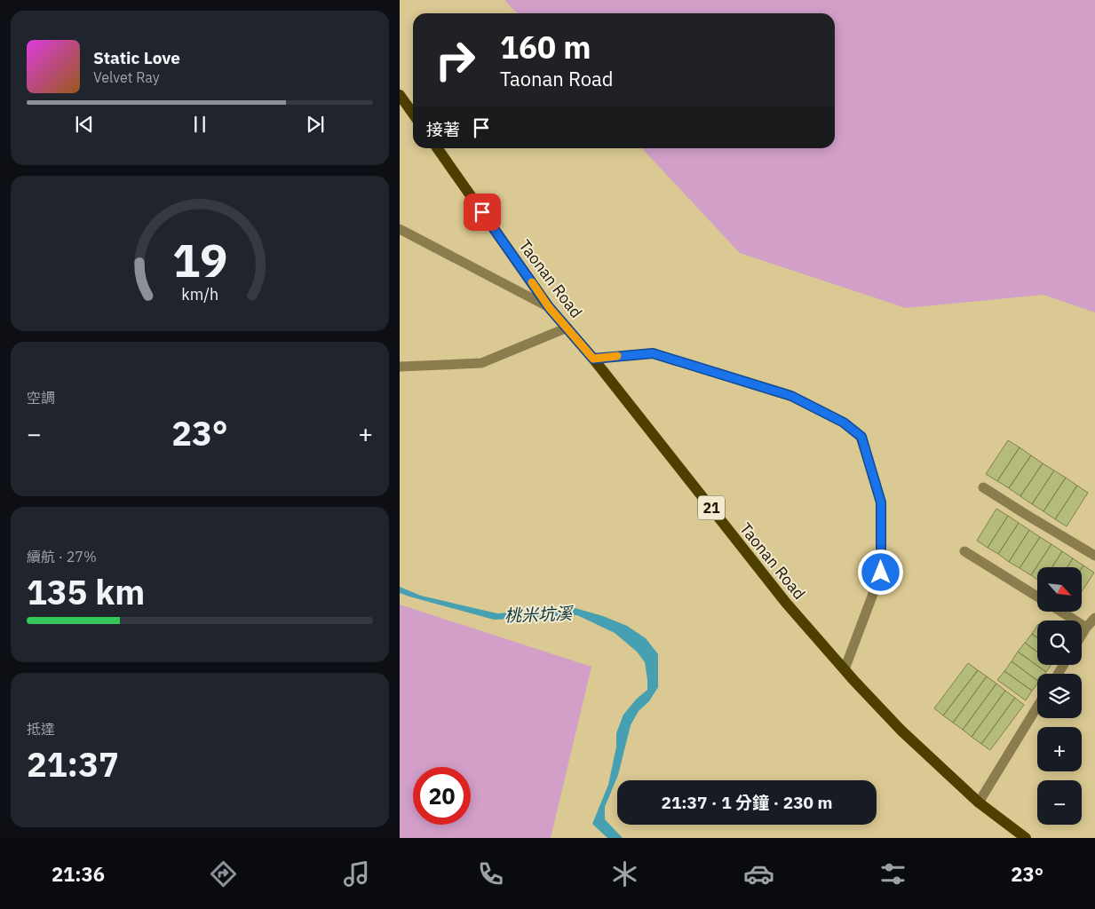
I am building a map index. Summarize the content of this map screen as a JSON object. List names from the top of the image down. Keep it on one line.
{"streets":{"main road":["Taonan Road","21"]},"water":["桃米坑溪"],"north":"bottom right","page":{"turn":["160 m","Taonan Road"],"song":["Static Love","Velvet Ray"],"then":"接著","tile":["空調",["續航 · 27%","135 km"],["抵達","21:37"]],"heat":["−","23°","+"],"map_buttons":["+","−"],"limit":"20","trip":"21:37 · 1 分鐘 · 230 m","tabs":["21:36","23°"],"gauge":["19","km/h"]}}
